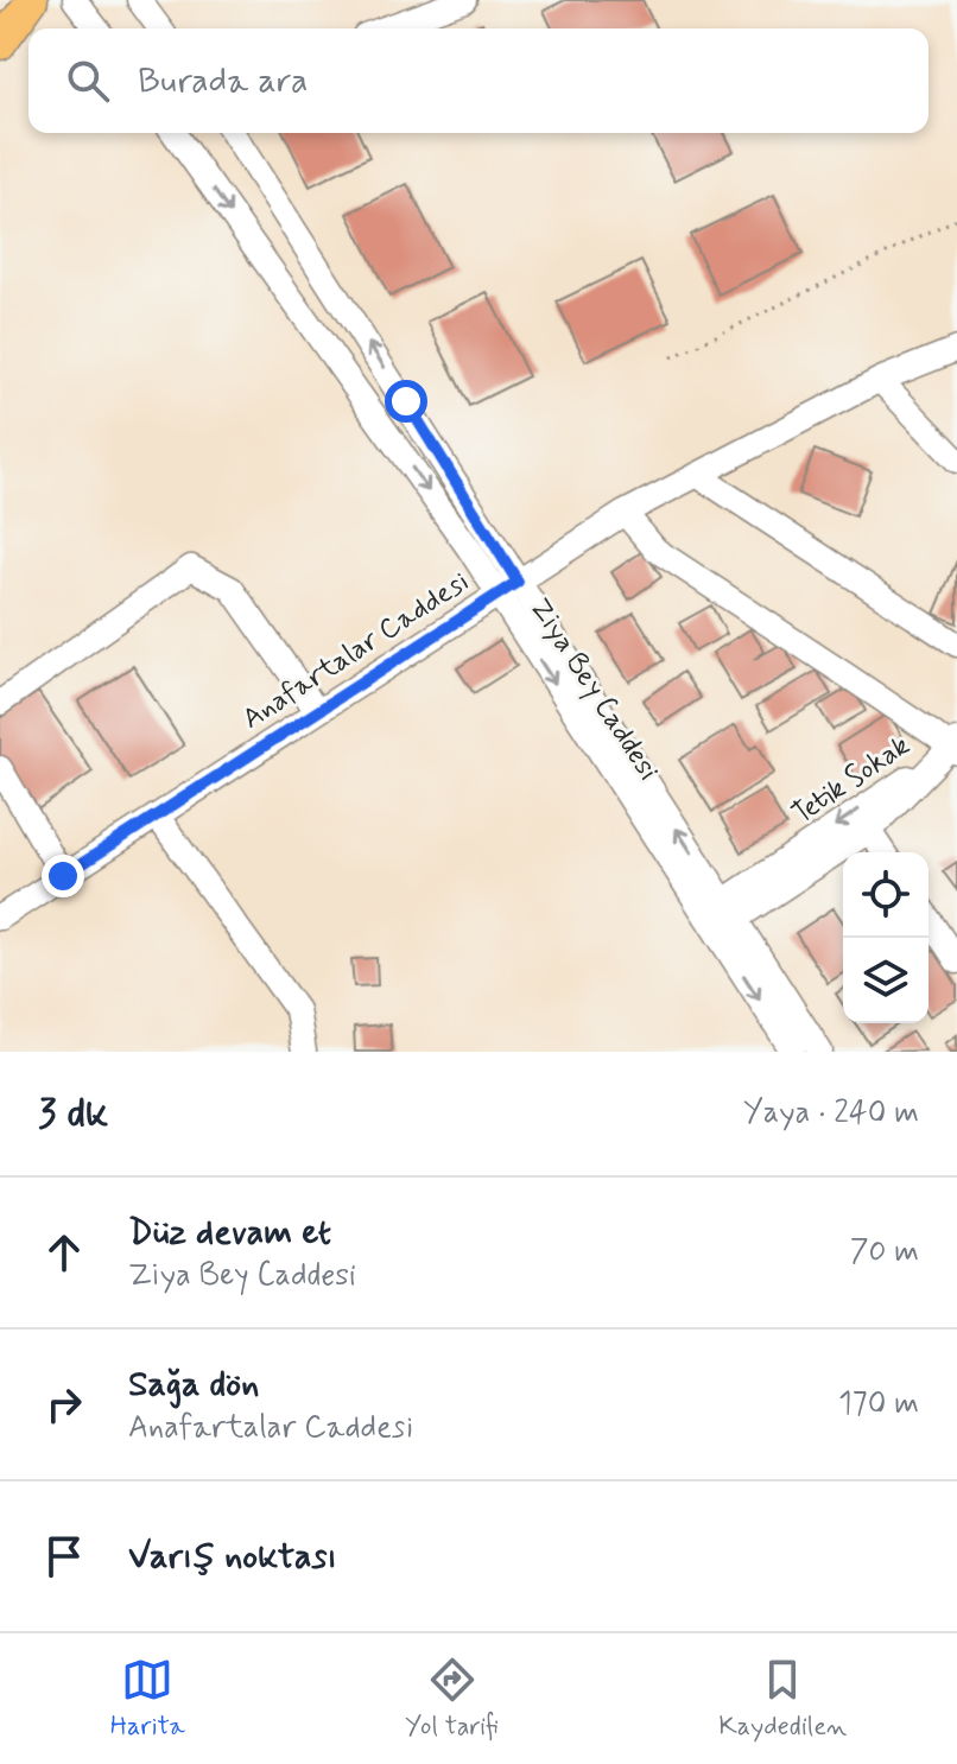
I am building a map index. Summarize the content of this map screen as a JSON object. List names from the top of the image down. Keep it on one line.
{"streets":{"street":["Anafartalar Caddesi","Ziya Bey Caddesi","Tetik Sokak"]},"crossings":[["Anafartalar Caddesi","Ziya Bey Caddesi"],["Ziya Bey Caddesi","Tetik Sokak"]],"page":{"search":"Burada ara","heading":["3 dk","Yaya · 240 m"],"list":[["Düz devam et","Ziya Bey Caddesi","70 m"],["Sağa dön","Anafartalar Caddesi","170 m"],"Varış noktası"],"nav":["Harita","Yol tarifi","Kaydedilen"]}}
